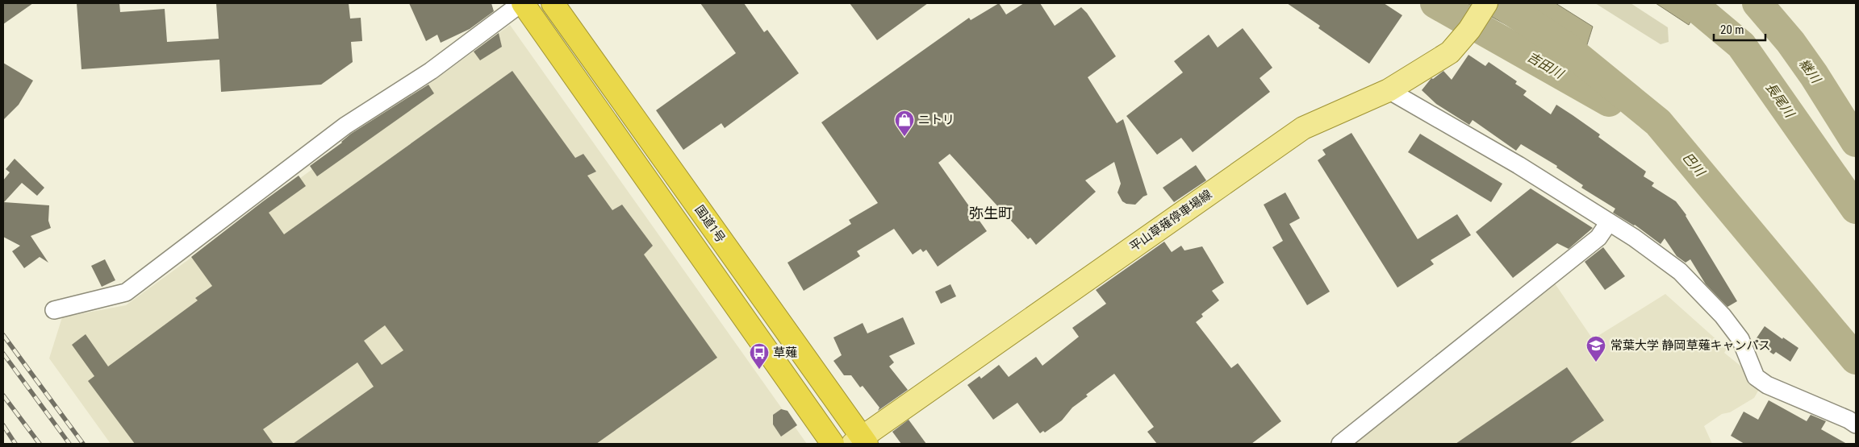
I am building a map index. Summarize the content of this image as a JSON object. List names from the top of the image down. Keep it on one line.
{"streets":{"highway":["国道1号"],"main road":["平山草薙停車場線"]},"crossings":[["平山草薙停車場線","国道1号"]],"districts":["弥生町"],"water":["吉田川","継川","長尾川","巴川"],"places":{"shop":["ニトリ"],"school or university":["常葉大学 静岡草薙キャンパス"],"bus stop":["草薙"]},"scale_bar":"20 m"}
